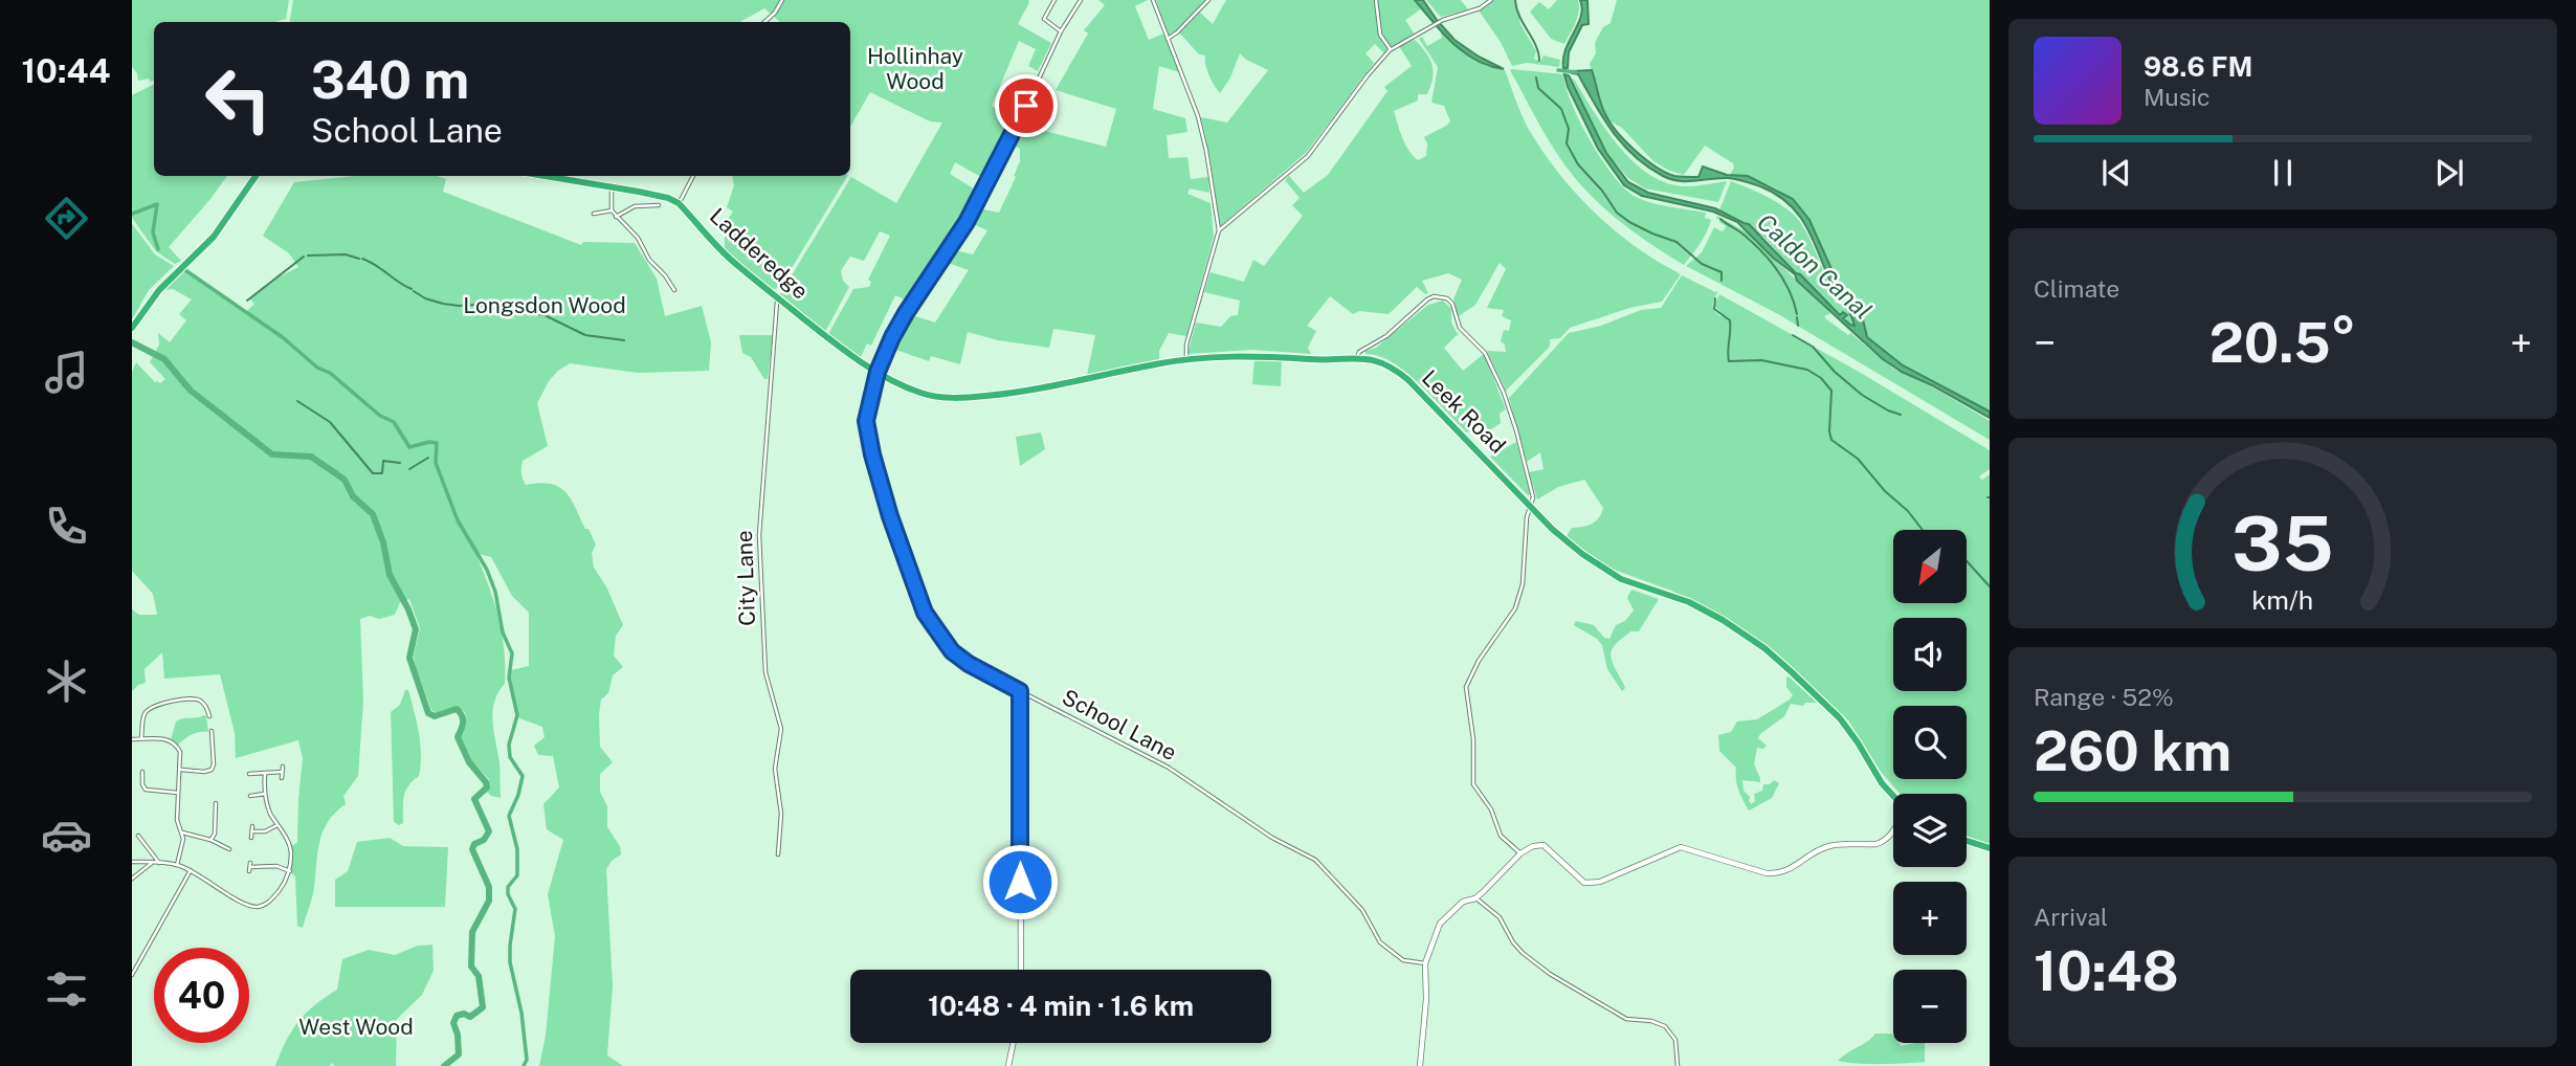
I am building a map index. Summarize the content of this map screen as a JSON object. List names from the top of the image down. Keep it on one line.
{"streets":{"highway":["Ladderedge","Leek Road"],"street":["City Lane","School Lane"]},"crossings":[["Ladderedge","Leek Road"],["Ladderedge","City Lane"],["Ladderedge","School Lane"],["Leek Road","School Lane"]],"water":["Caldon Canal"],"parks":["Hollinhay Wood","Longsdon Wood","West Wood"],"north":"bottom left","page":{"tabs":"10:44","turn":["340 m","School Lane"],"song":["98.6 FM","Music"],"tile":["Climate",["Range · 52%","260 km"],["Arrival","10:48"]],"heat":["−","20.5°","+"],"map_buttons":["+","−"],"limit":"40","trip":"10:48 · 4 min · 1.6 km","gauge":["35","km/h"]}}
